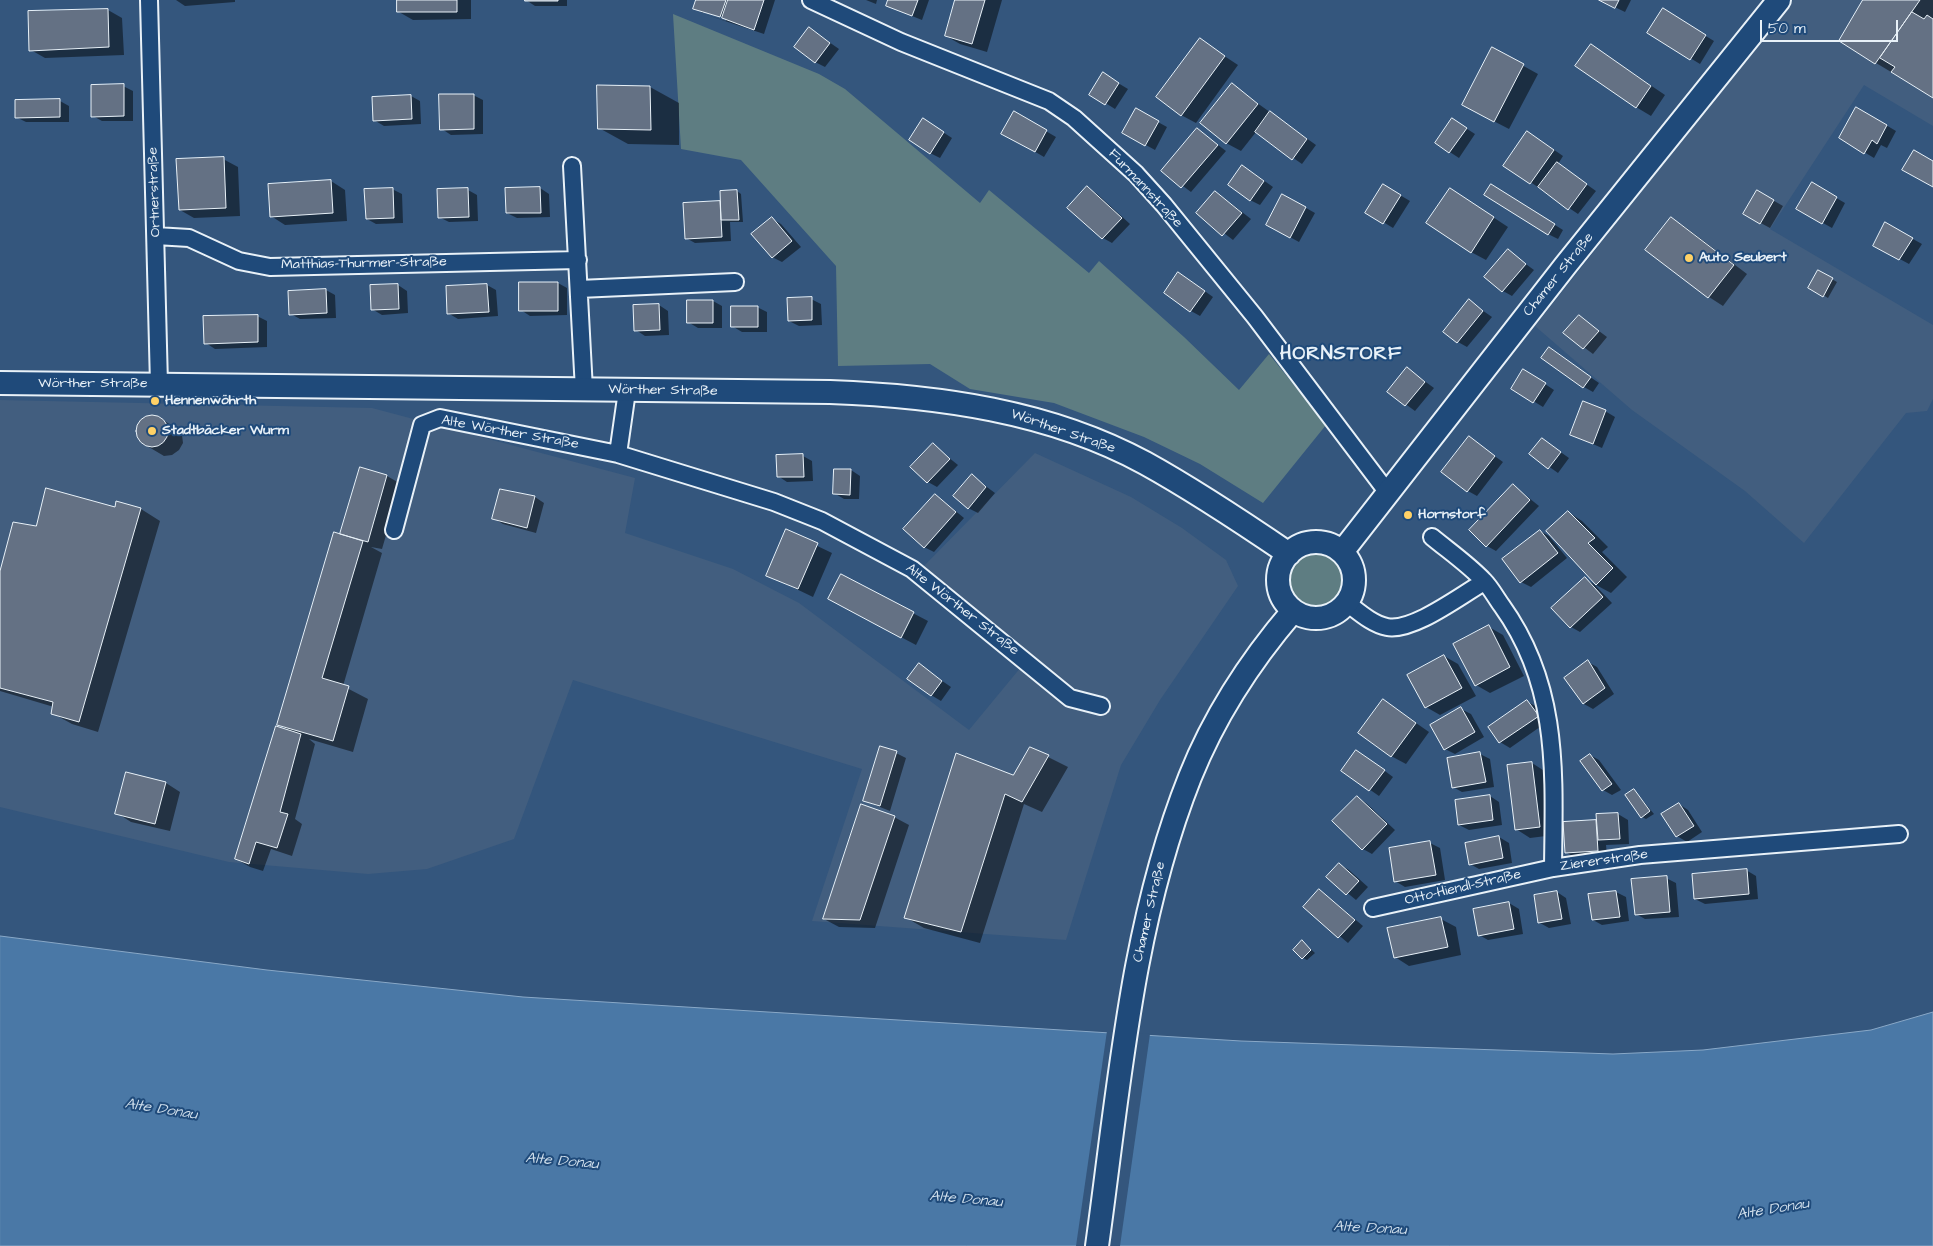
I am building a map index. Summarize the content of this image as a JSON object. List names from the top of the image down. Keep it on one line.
{"streets":{"main road":["Chamer Straße","Wörther Straße"],"street":["Furmannstraße","Ortnerstraße","Matthias-Thurmer-Straße","Alte Wörther Straße","Ziererstraße","Otto-Hiendl-Straße"]},"crossings":[["Furmannstraße","Chamer Straße"],["Ortnerstraße","Matthias-Thurmer-Straße"],["Ortnerstraße","Wörther Straße"],["Chamer Straße","Wörther Straße"],["Ziererstraße","Otto-Hiendl-Straße"]],"districts":["HORNSTORF"],"water":["Alte Donau"],"places":["Auto Seubert","Hennenwöhrth","Stadtbäcker Wurm","Hornstorf"],"scale_bar":"50 m"}
